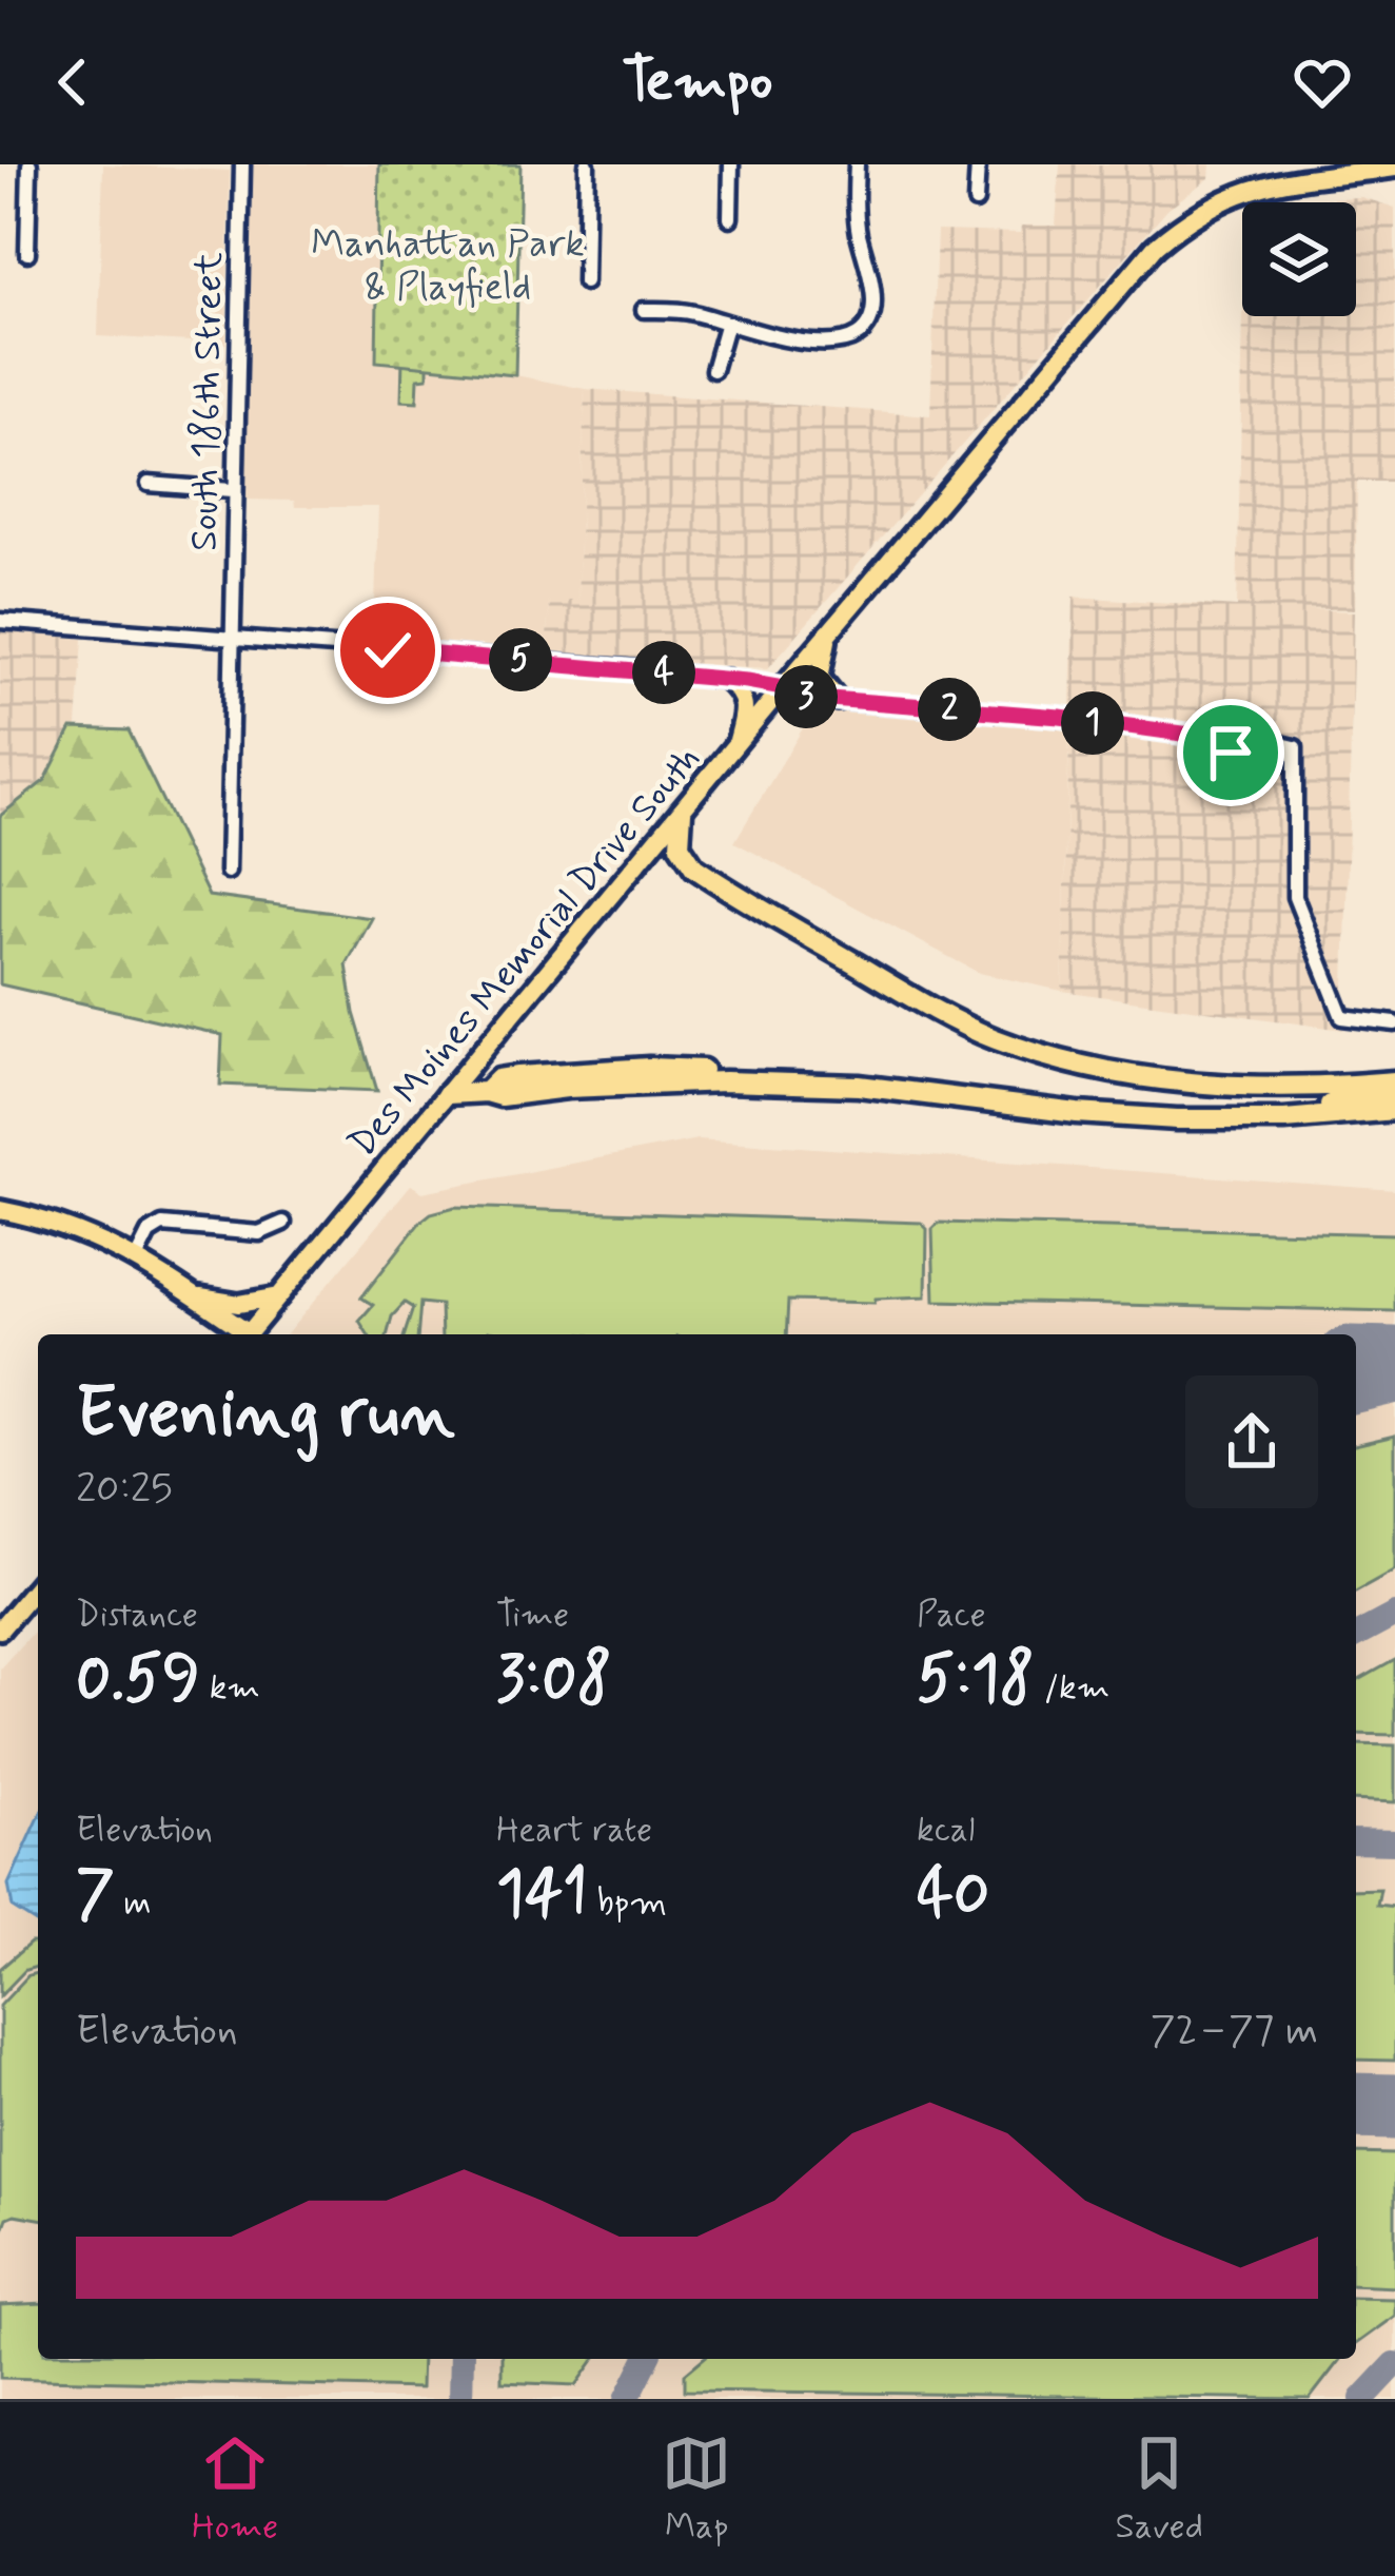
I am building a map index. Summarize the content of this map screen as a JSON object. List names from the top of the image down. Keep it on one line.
{"streets":{"main road":["Des Moines Memorial Drive South"],"street":["South 186th Street"]},"parks":["Manhattan Park & Playfield"],"page":{"header":"Tempo","pins":["5","4","3","2","1"],"heading":["Evening run","20:25"],"stats":[["Distance","0.59 km"],["Time","3:08"],["Pace","5:18 /km"],["Elevation","7 m"],["Heart rate","141 bpm"],["kcal","40"]],"chart":["Elevation","72–77 m"],"tabs":["Home","Map","Saved"]}}
